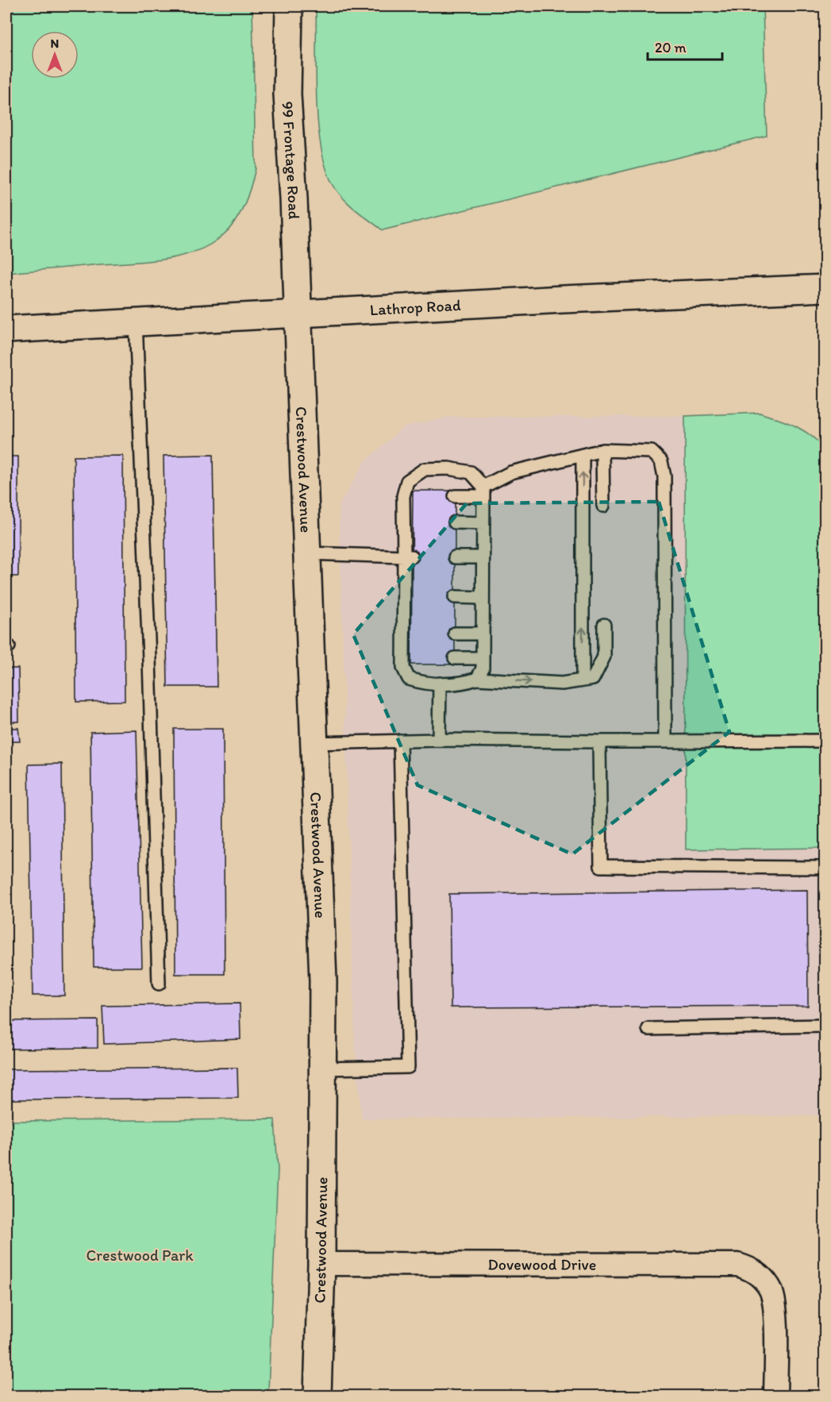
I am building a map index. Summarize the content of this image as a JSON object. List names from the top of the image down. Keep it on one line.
{"streets":{"street":["99 Frontage Road","Lathrop Road","Crestwood Avenue","Dovewood Drive"]},"crossings":[["99 Frontage Road","Lathrop Road"],["99 Frontage Road","Crestwood Avenue"],["Lathrop Road","Crestwood Avenue"],["Crestwood Avenue","Dovewood Drive"]],"parks":["Crestwood Park"],"scale_bar":"20 m","north":"top"}
